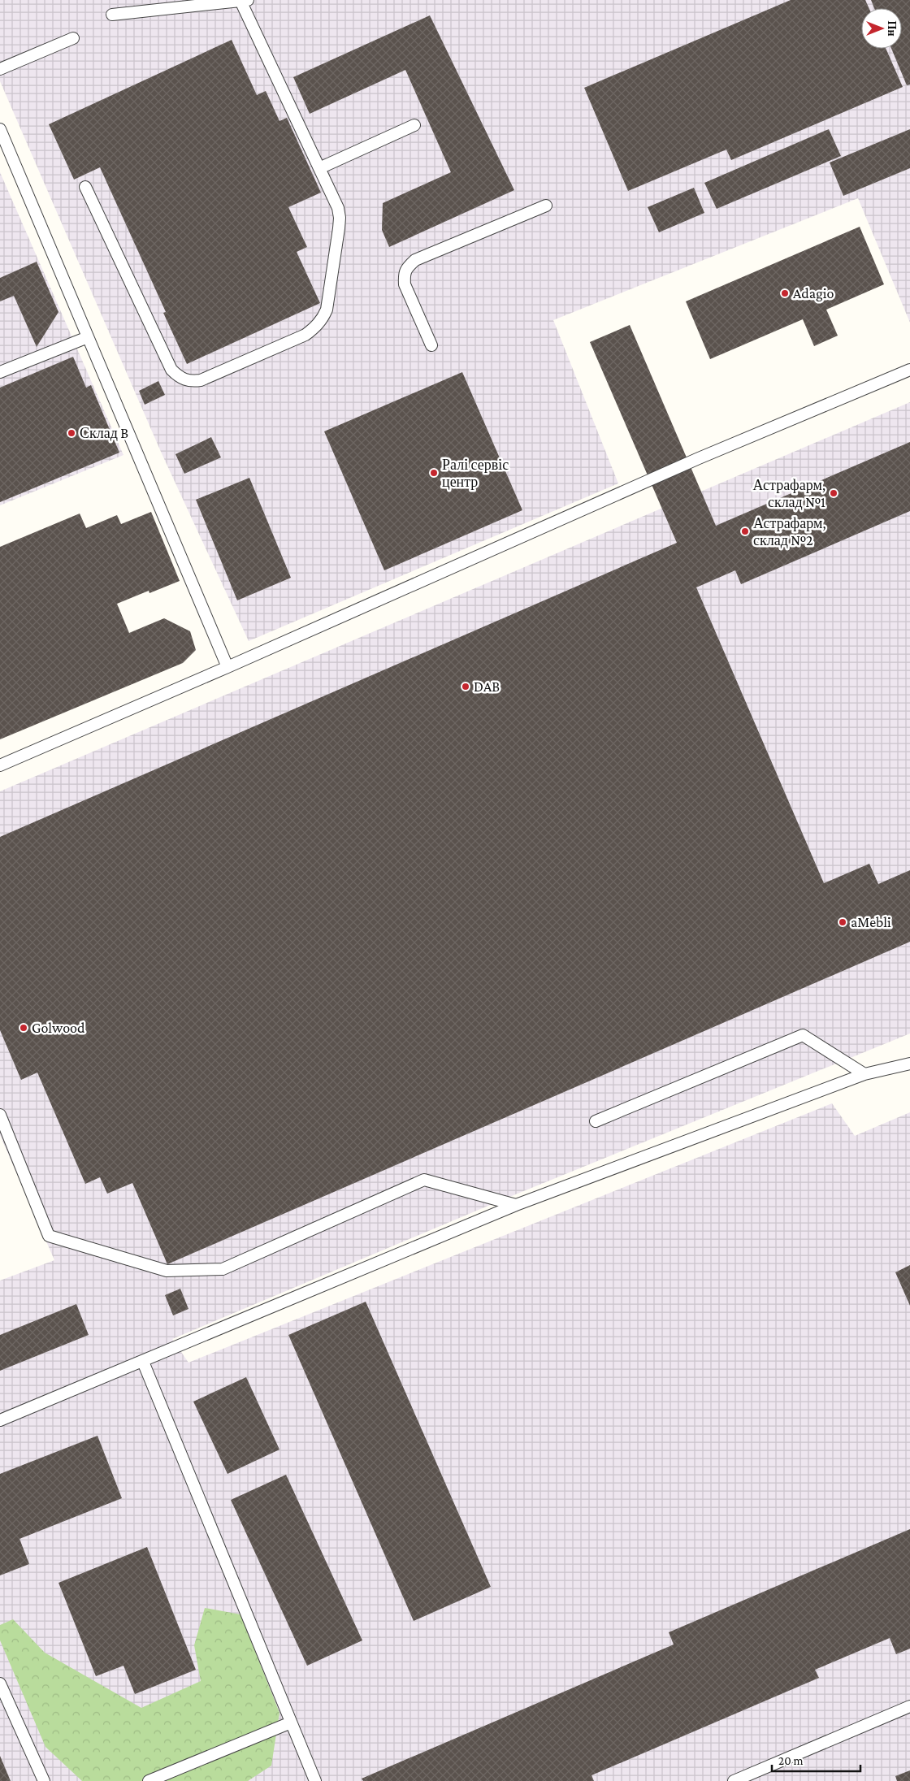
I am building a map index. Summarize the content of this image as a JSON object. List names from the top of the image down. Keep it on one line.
{"places":["Adagio","Склад B","Ралі сервіс центр","Астрафарм, склад №1","Астрафарм, склад №2","DAB","aMebli","Golwood"],"scale_bar":"20 m","north":"right"}
